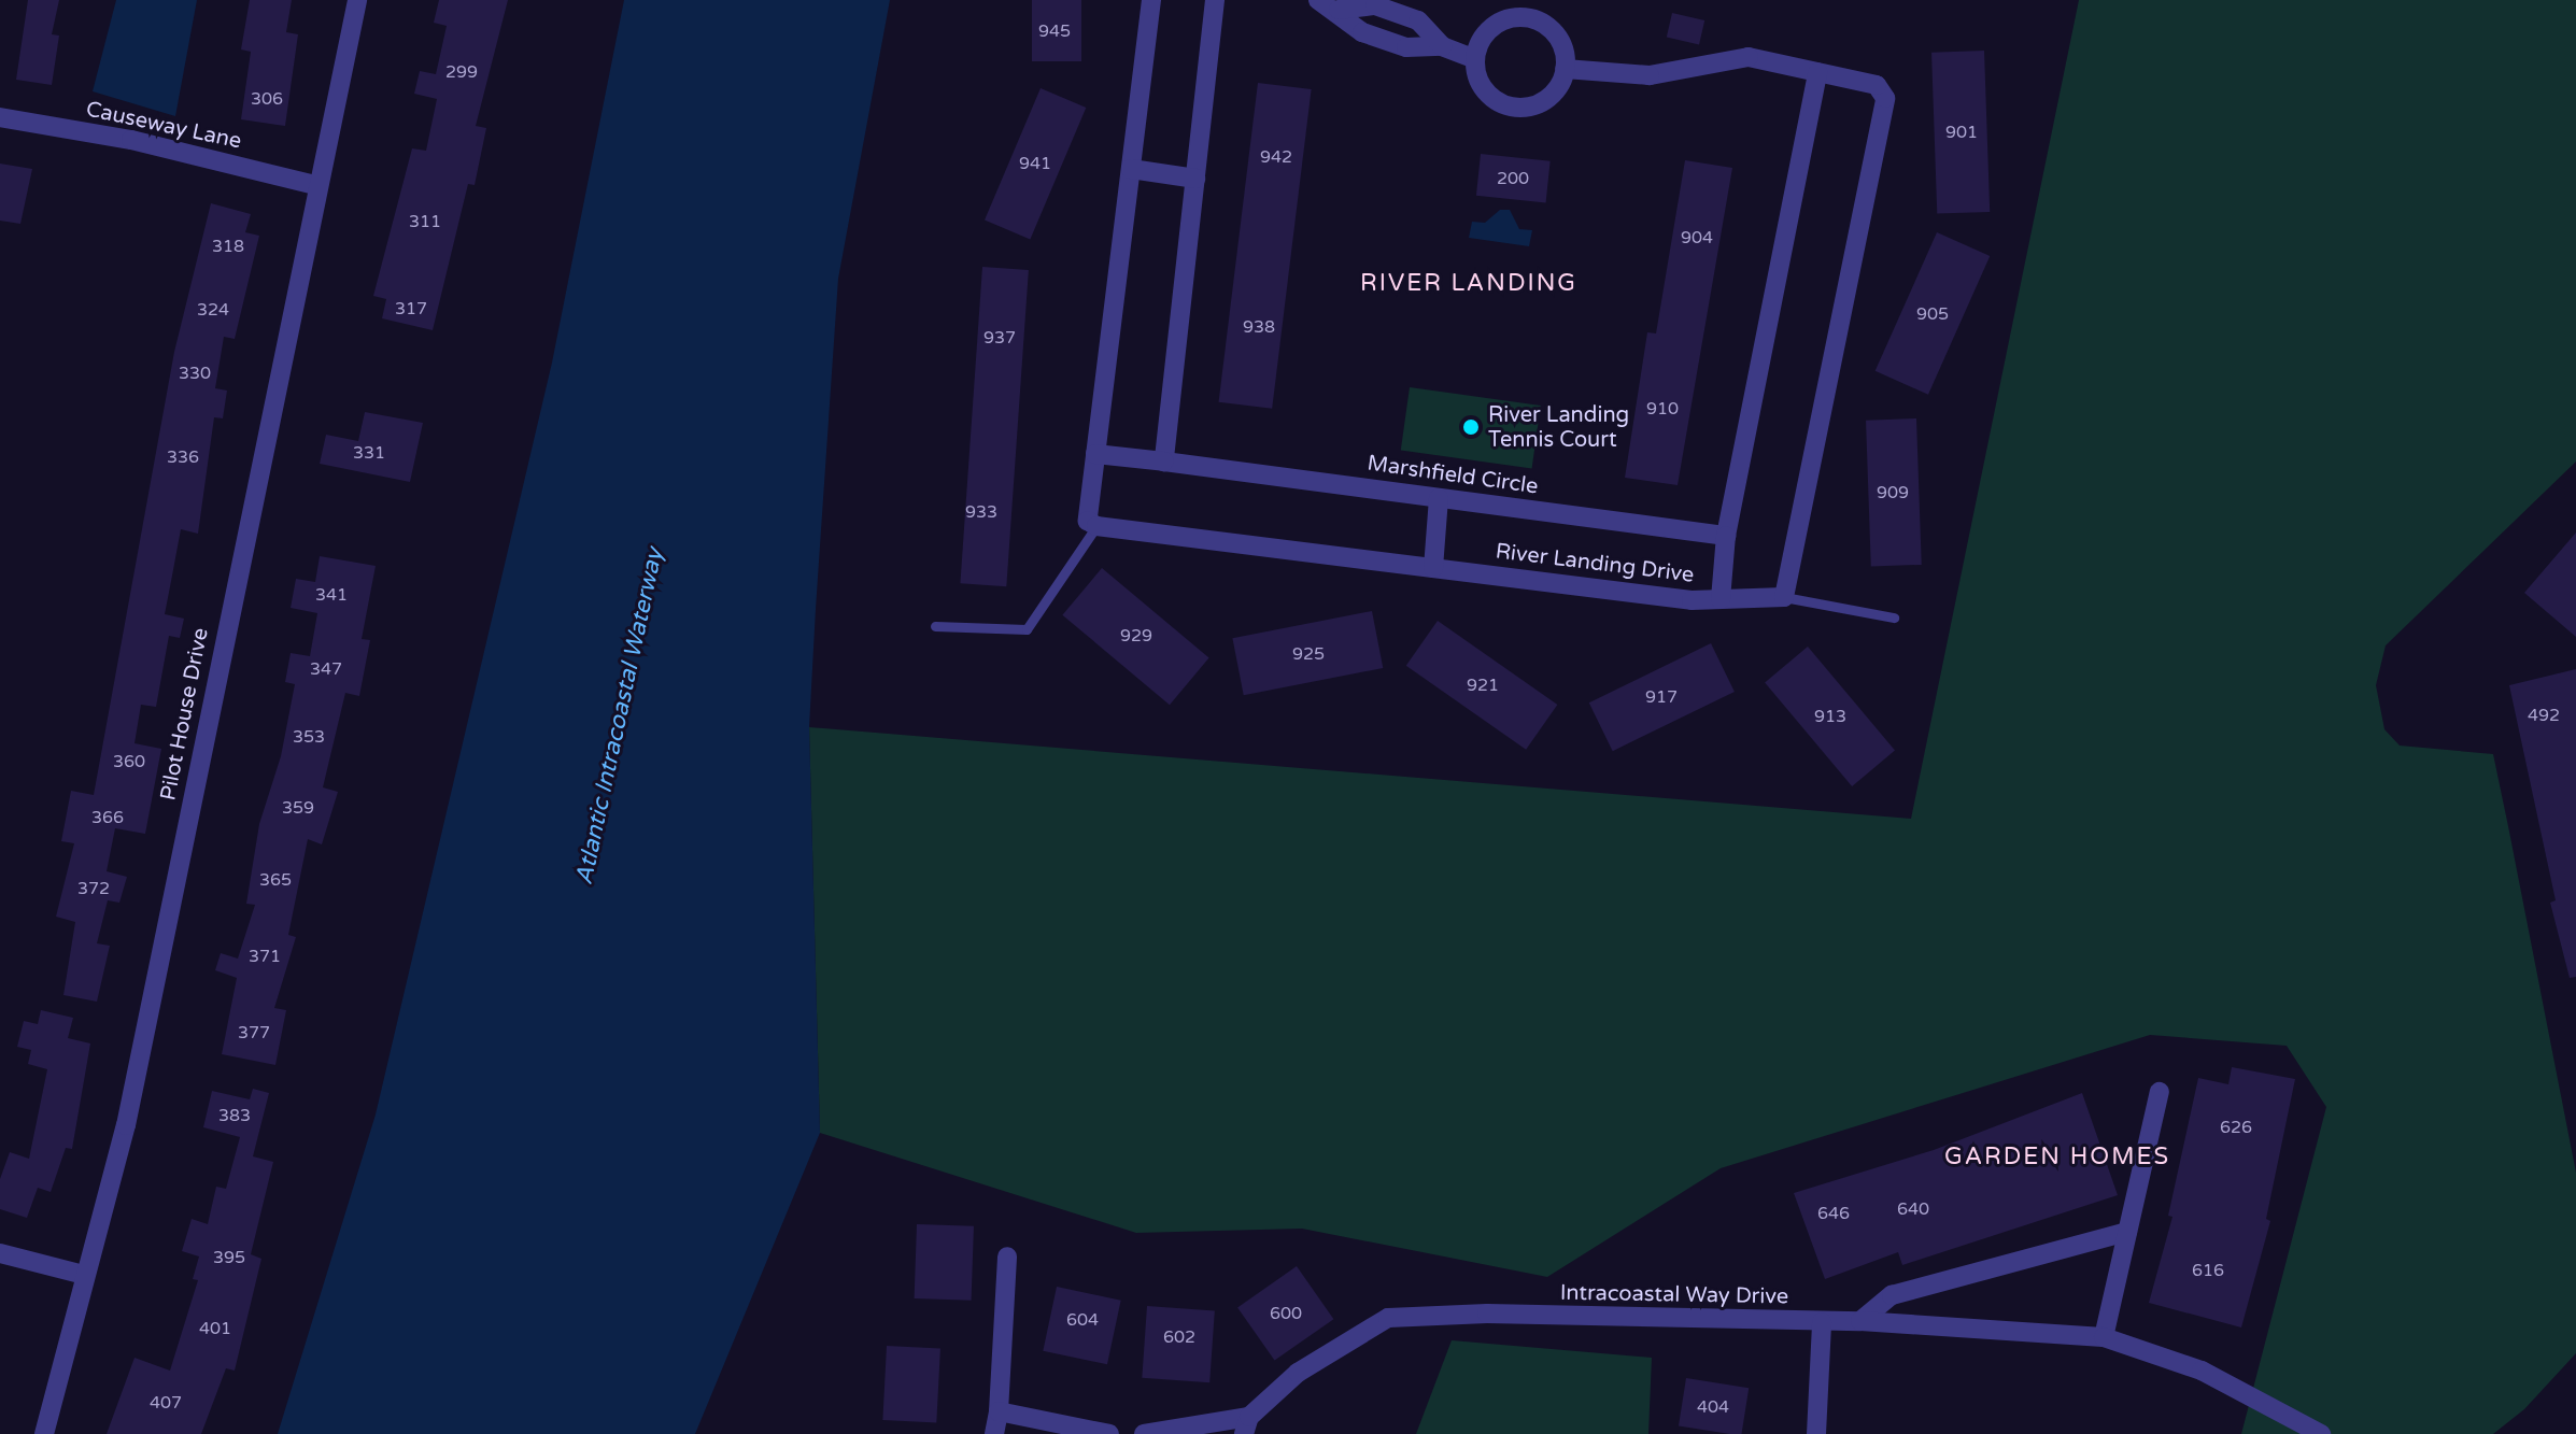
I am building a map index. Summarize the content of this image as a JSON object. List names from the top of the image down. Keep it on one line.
{"streets":{"street":["Causeway Lane","Marshfield Circle","River Landing Drive","Pilot House Drive","Intracoastal Way Drive"]},"crossings":[["Causeway Lane","Pilot House Drive"]],"districts":["RIVER LANDING","GARDEN HOMES"],"water":["Atlantic Intracoastal Waterway"],"places":["River Landing Tennis Court"],"house_numbers":["945","299","306","901","942","941","200","311","904","318","317","324","905","938","937","330","910","331","336","909","933","341","929","925","347","921","917","492","913","353","360","359","366","365","372","371","377","383","626","640","646","395","616","600","604","401","602","407","404"]}
